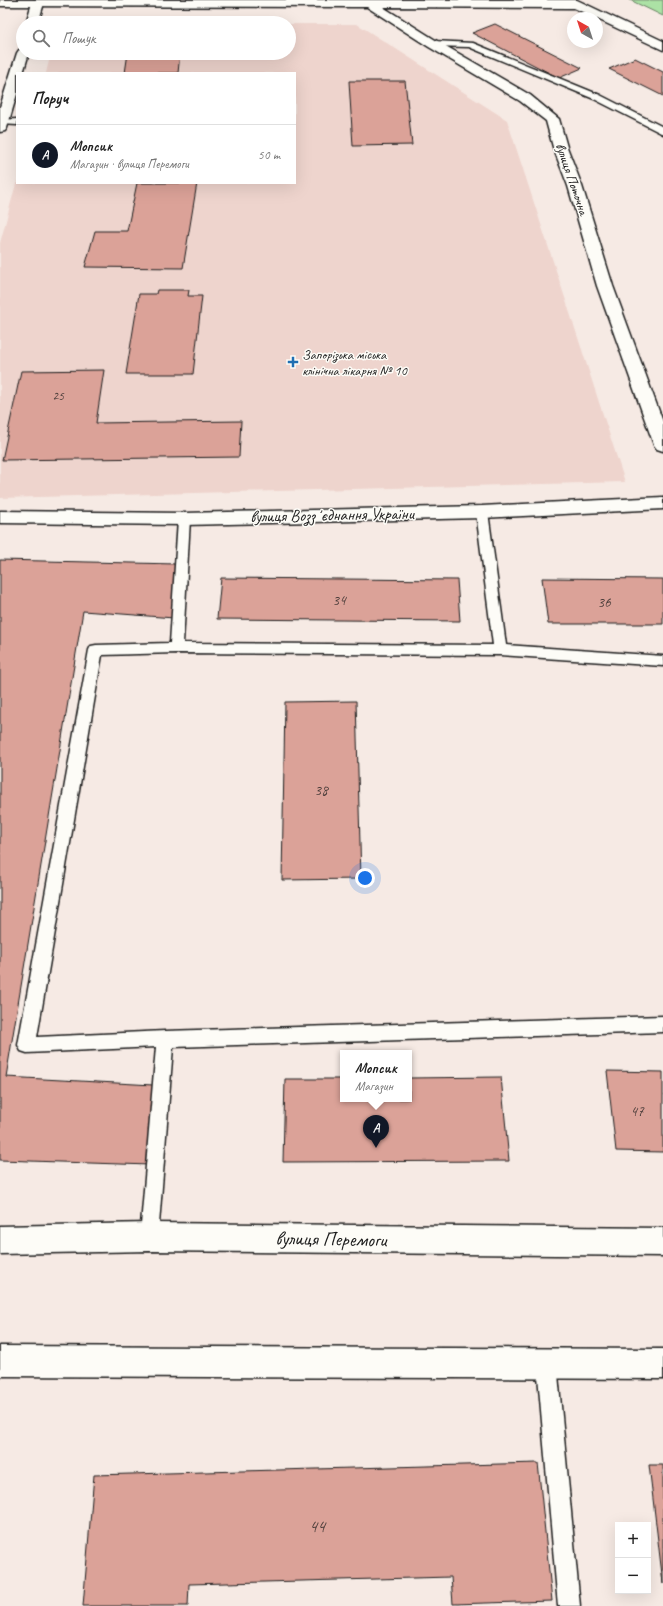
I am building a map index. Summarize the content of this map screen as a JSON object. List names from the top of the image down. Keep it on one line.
{"streets":{"street":["вулиця Поточна","вулиця Воззʼєднання України","вулиця Перемоги"]},"places":{"health":["Запорізька міська клінічна лікарня № 10"]},"house_numbers":["25","34","36","38","47","44"],"north":"top left","page":{"search":"Пошук","heading":"Поруч","list":[{"mark":"A","name":"Мопсик","note":"Магазин · вулиця Перемоги","value":"50 m"}],"popup":["Мопсик","Магазин"],"pins":"A","map_buttons":["+","−"]}}
